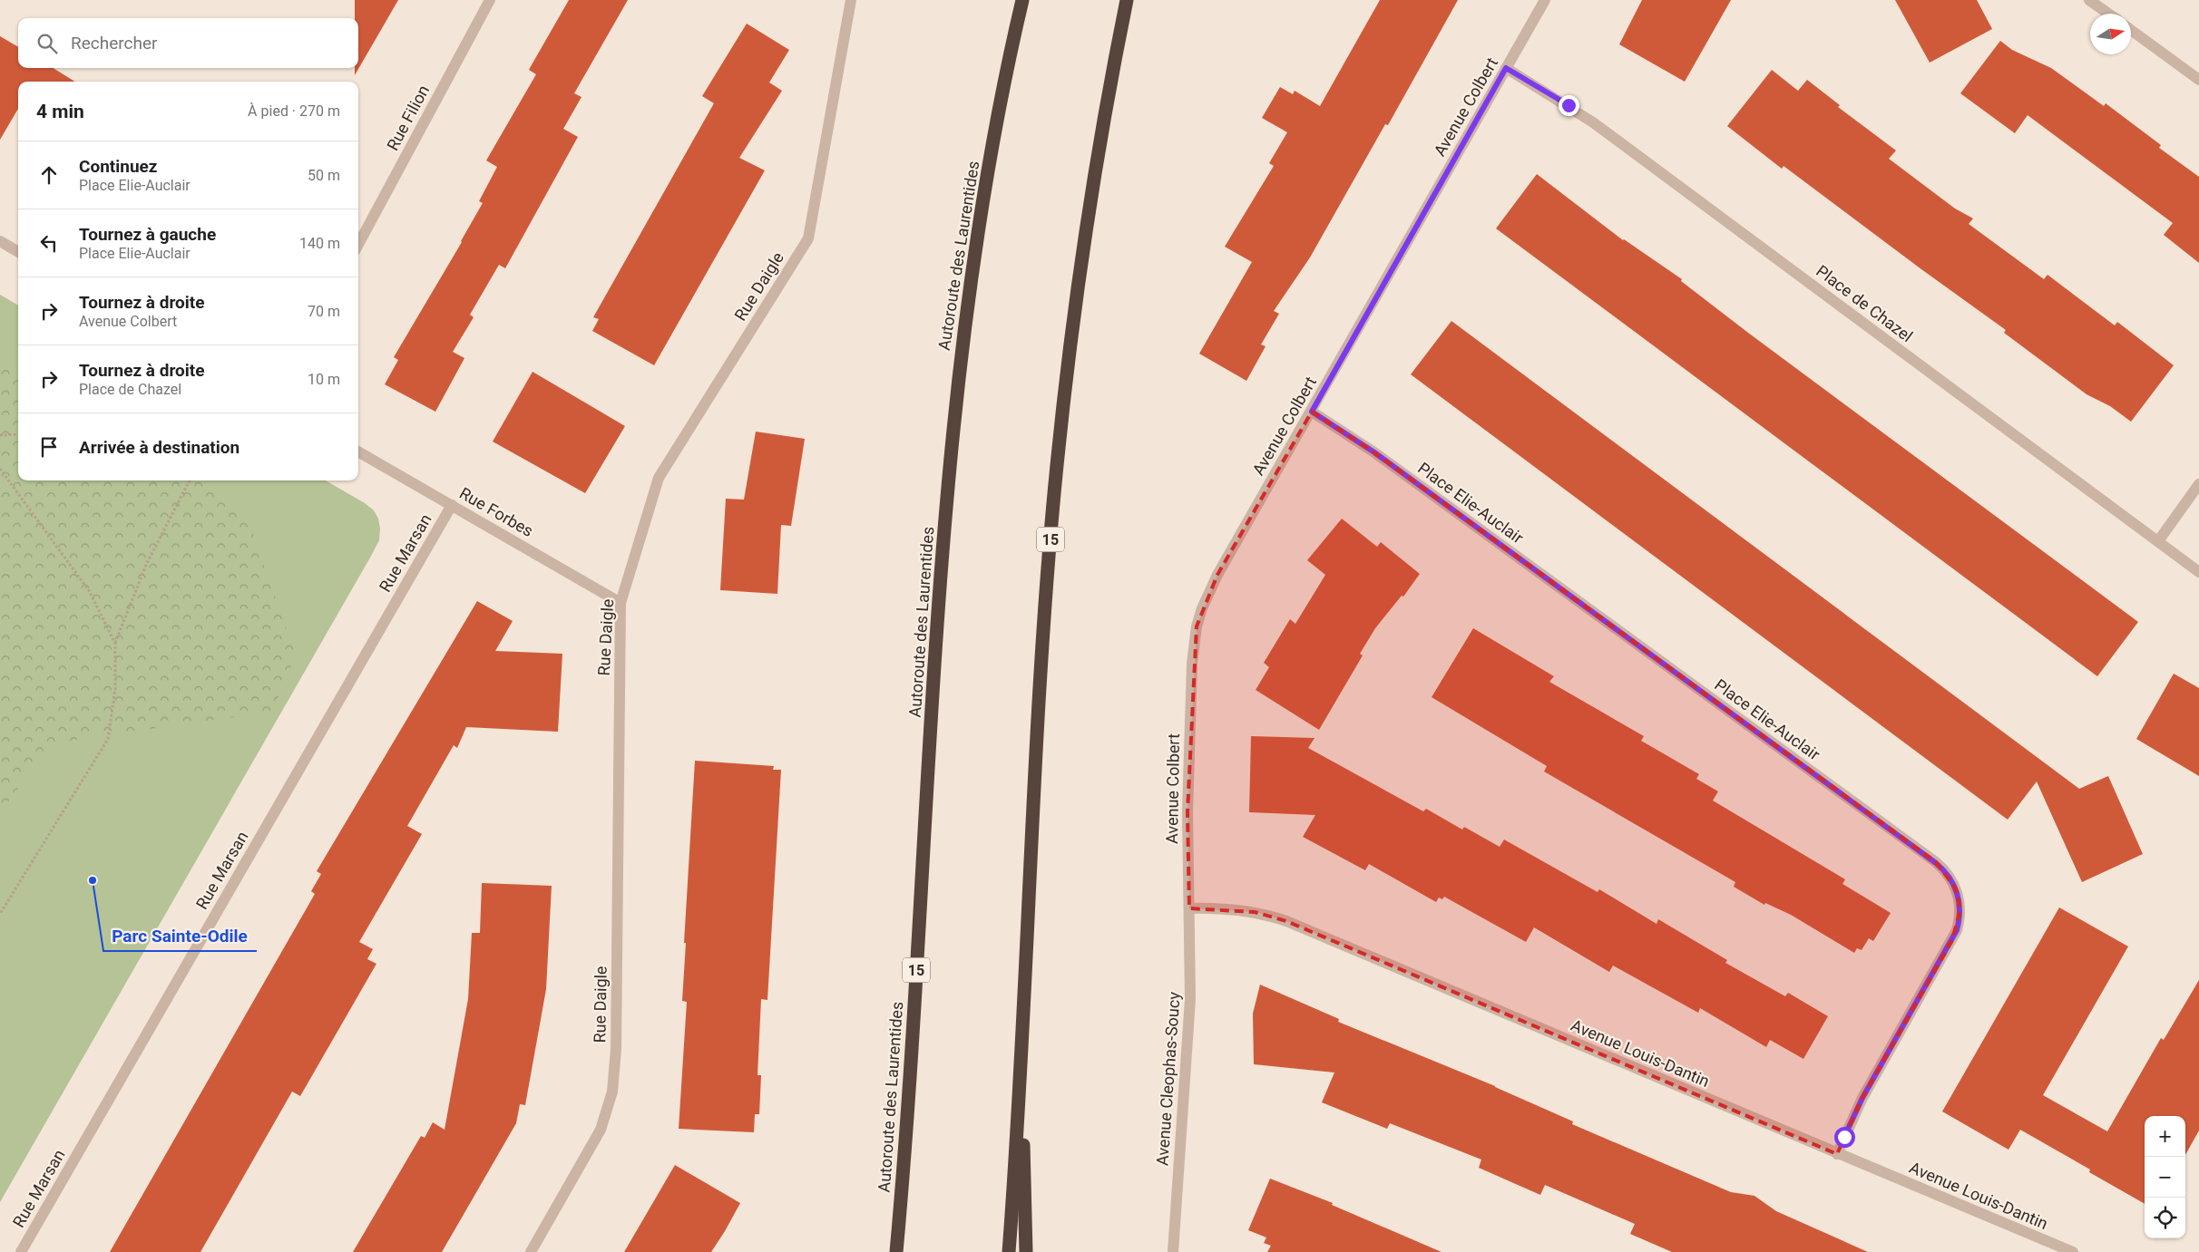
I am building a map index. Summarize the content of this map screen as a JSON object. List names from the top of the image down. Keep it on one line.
{"streets":{"highway":["Autoroute des Laurentides","15"],"street":["Avenue Colbert","Rue Filion","Rue Daigle","Place de Chazel","Place Elie-Auclair","Rue Forbes","Rue Marsan","Avenue Louis-Dantin","Avenue Cleophas-Soucy"]},"crossings":[["Avenue Colbert","Place de Chazel"],["Avenue Colbert","Place Elie-Auclair"],["Avenue Colbert","Avenue Louis-Dantin"],["Avenue Colbert","Avenue Cleophas-Soucy"],["Rue Daigle","Rue Forbes"],["Place Elie-Auclair","Avenue Louis-Dantin"],["Rue Forbes","Rue Marsan"],["Avenue Louis-Dantin","Avenue Cleophas-Soucy"]],"places":["Parc Sainte-Odile"],"north":"right","page":{"search":"Rechercher","heading":["4 min","À pied · 270 m"],"list":[["Continuez","Place Elie-Auclair","50 m"],["Tournez à gauche","Place Elie-Auclair","140 m"],["Tournez à droite","Avenue Colbert","70 m"],["Tournez à droite","Place de Chazel","10 m"],"Arrivée à destination"],"map_buttons":["+","−"]}}
